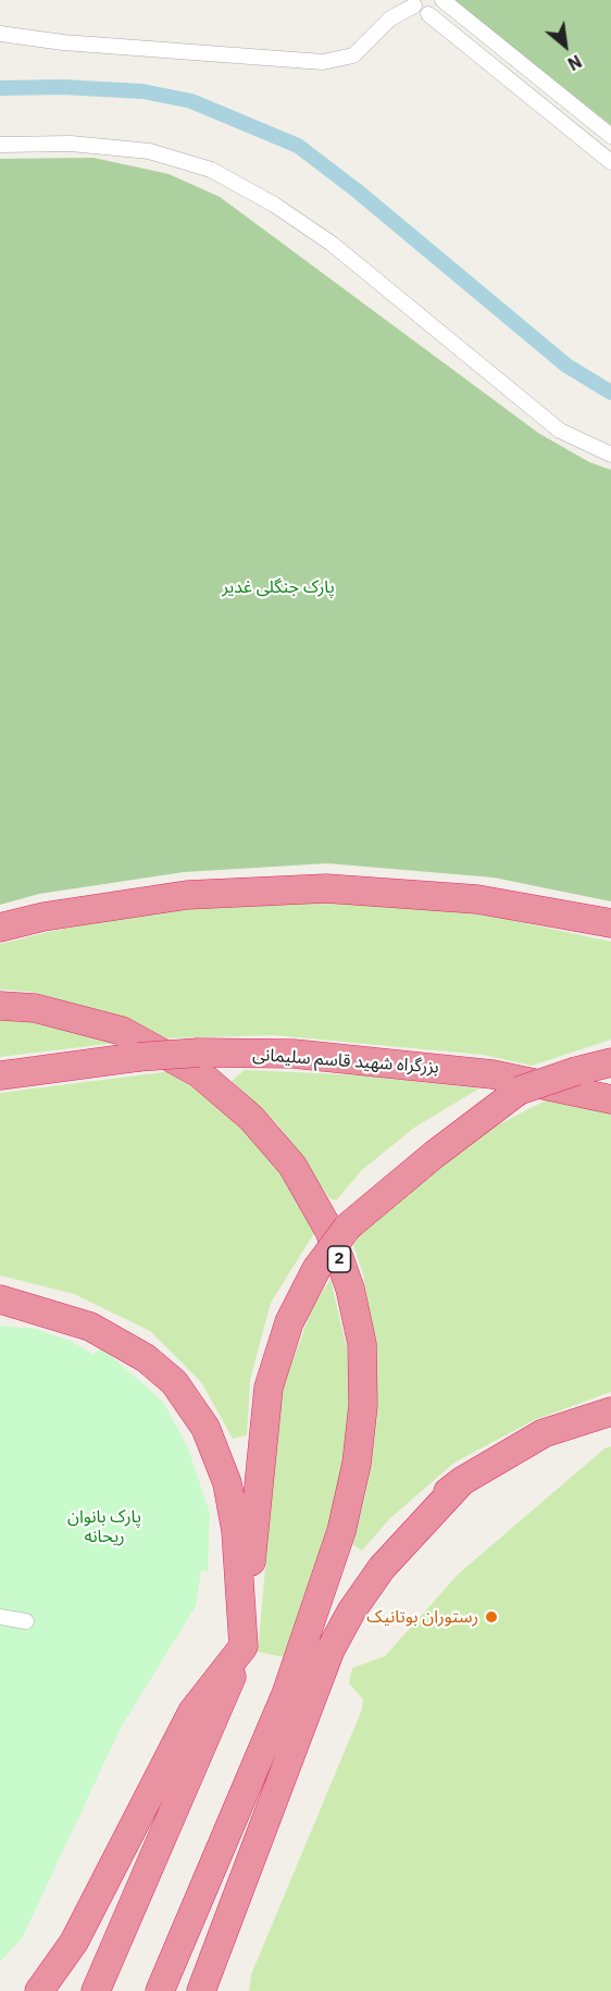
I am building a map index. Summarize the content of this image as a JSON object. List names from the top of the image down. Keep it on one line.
{"streets":{"highway":["بزرگراه شهید قاسم سلیمانی","2"]},"parks":["پارک جنگلی غدیر","پارک بانوان ریحانه"],"places":["رستوران بوتانیک"],"north":"bottom right"}
